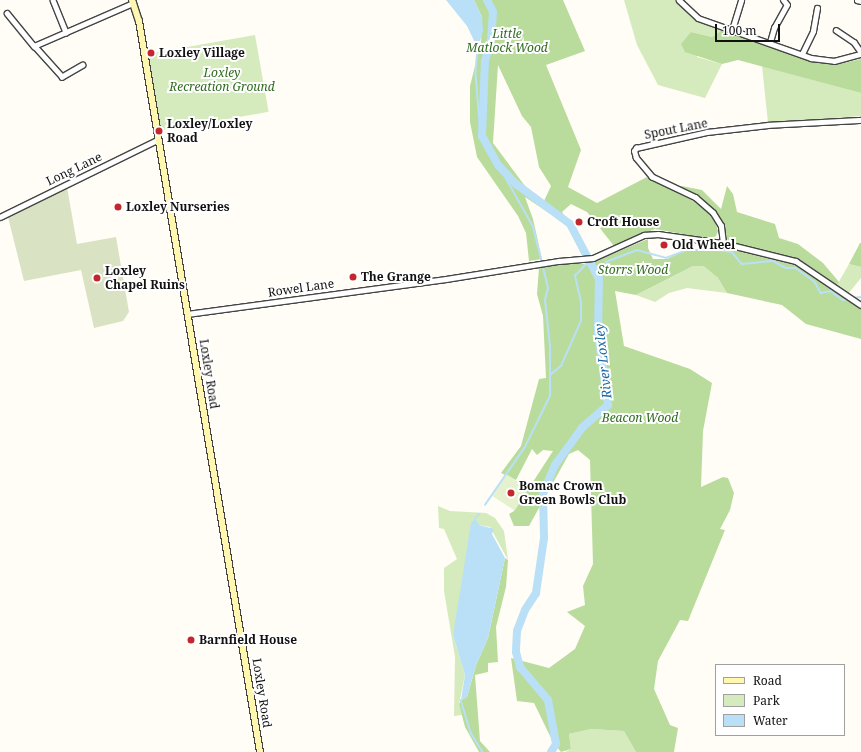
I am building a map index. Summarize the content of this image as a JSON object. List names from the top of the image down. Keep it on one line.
{"streets":{"main road":["Loxley Road"],"street":["Spout Lane","Long Lane","Rowel Lane"]},"crossings":[["Spout Lane","Rowel Lane"],["Long Lane","Loxley Road"],["Rowel Lane","Loxley Road"]],"water":["River Loxley"],"parks":["Little Matlock Wood","Loxley Recreation Ground","Storrs Wood","Beacon Wood"],"places":["Loxley Village","Loxley/Loxley Road","Loxley Nurseries","Croft House","Old Wheel","The Grange","Loxley Chapel Ruins","Bomac Crown Green Bowls Club","Barnfield House"],"legend":["Road","Park","Water"],"scale_bar":"100 m"}
